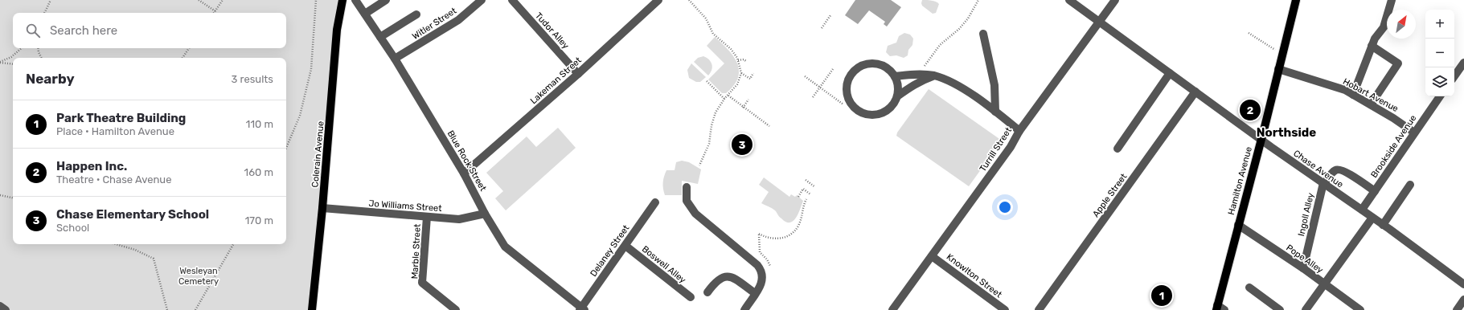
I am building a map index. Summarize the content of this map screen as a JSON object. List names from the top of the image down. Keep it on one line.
{"streets":{"main road":["Colerain Avenue","Hamilton Avenue"],"street":["Witler Street","Tudor Alley","Lakeman Street","Hobart Avenue","Brookside Avenue","Turrill Street","Blue Rock Street","Chase Avenue","Apple Street","Jo Williams Street","Ingoll Alley","Delaney Street","Marble Street","Pope Alley","Boswell Alley","Knowlton Street"]},"crossings":[["Witler Street","Blue Rock Street"],["Tudor Alley","Lakeman Street"],["Lakeman Street","Blue Rock Street"],["Hobart Avenue","Brookside Avenue"],["Hobart Avenue","Hamilton Avenue"],["Brookside Avenue","Chase Avenue"],["Turrill Street","Chase Avenue"],["Turrill Street","Knowlton Street"],["Colerain Avenue","Jo Williams Street"],["Blue Rock Street","Jo Williams Street"],["Blue Rock Street","Delaney Street"],["Chase Avenue","Hamilton Avenue"],["Chase Avenue","Apple Street"],["Chase Avenue","Ingoll Alley"],["Hamilton Avenue","Pope Alley"],["Jo Williams Street","Marble Street"],["Ingoll Alley","Pope Alley"],["Delaney Street","Boswell Alley"]],"districts":["Northside"],"parks":["Wesleyan Cemetery"],"north":"top right","page":{"map_buttons":["+","−"],"search":"Search here","heading":["Nearby","3 results"],"pins":["2","3","1"],"list":[{"mark":"1","name":"Park Theatre Building","note":"Place · Hamilton Avenue","value":"110 m"},{"mark":"2","name":"Happen Inc.","note":"Theatre · Chase Avenue","value":"160 m"},{"mark":"3","name":"Chase Elementary School","note":"School","value":"170 m"}]}}
